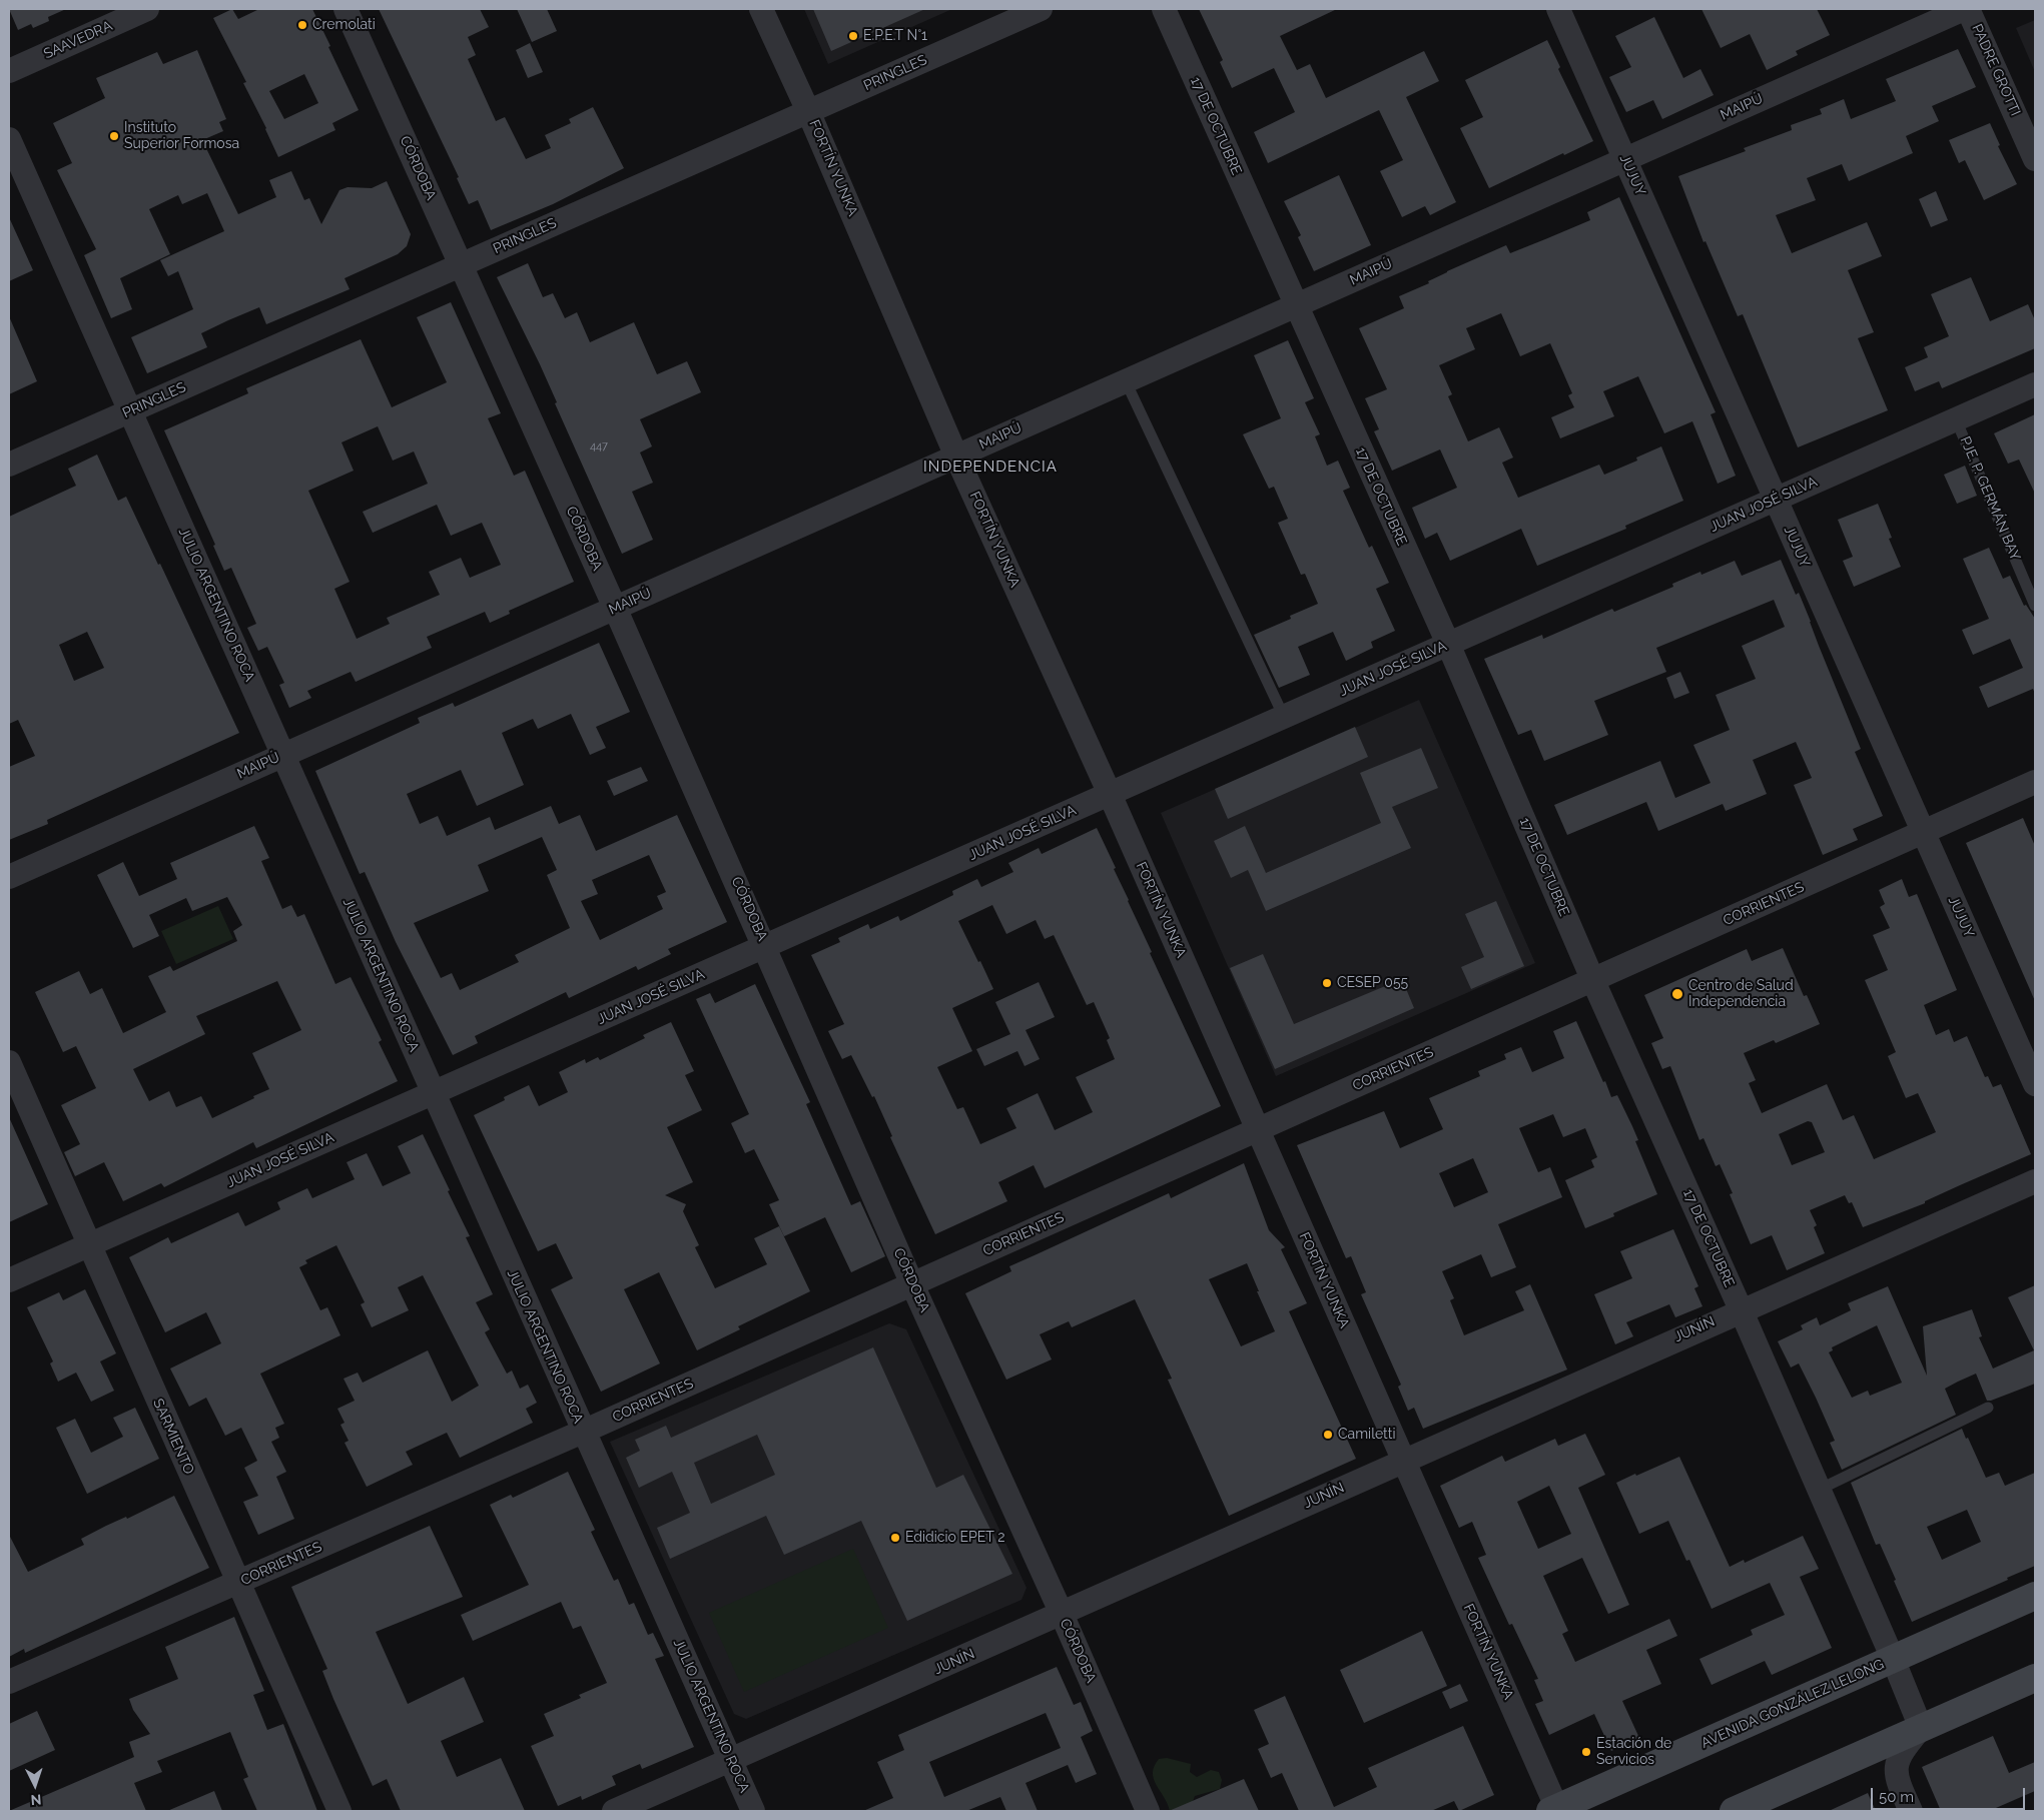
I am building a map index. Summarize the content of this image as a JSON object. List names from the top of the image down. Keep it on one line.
{"streets":{"main road":["AVENIDA GONZÁLEZ LELONG"],"street":["SAAVEDRA","PADRE GROTTI","PRINGLES","MAIPÚ","17 DE OCTUBRE","CÓRDOBA","FORTÍN YUNKA","JUJUY","JUAN JOSÉ SILVA","JULIO ARGENTINO ROCA","CORRIENTES","JUNÍN","SARMIENTO"],"lane":["PJE. P. GERMÁN BAY"]},"crossings":[["PRINGLES","CÓRDOBA"],["PRINGLES","FORTÍN YUNKA"],["PRINGLES","JULIO ARGENTINO ROCA"],["MAIPÚ","17 DE OCTUBRE"],["MAIPÚ","CÓRDOBA"],["MAIPÚ","FORTÍN YUNKA"],["MAIPÚ","JUJUY"],["MAIPÚ","JULIO ARGENTINO ROCA"],["17 DE OCTUBRE","JUAN JOSÉ SILVA"],["17 DE OCTUBRE","CORRIENTES"],["17 DE OCTUBRE","JUNÍN"],["17 DE OCTUBRE","AVENIDA GONZÁLEZ LELONG"],["CÓRDOBA","JUAN JOSÉ SILVA"],["CÓRDOBA","CORRIENTES"],["CÓRDOBA","JUNÍN"],["FORTÍN YUNKA","JUAN JOSÉ SILVA"],["FORTÍN YUNKA","CORRIENTES"],["FORTÍN YUNKA","JUNÍN"],["FORTÍN YUNKA","AVENIDA GONZÁLEZ LELONG"],["JUJUY","JUAN JOSÉ SILVA"],["JUJUY","CORRIENTES"],["PJE. P. GERMÁN BAY","JUAN JOSÉ SILVA"],["JUAN JOSÉ SILVA","JULIO ARGENTINO ROCA"],["JUAN JOSÉ SILVA","SARMIENTO"],["JULIO ARGENTINO ROCA","CORRIENTES"],["JULIO ARGENTINO ROCA","JUNÍN"],["CORRIENTES","SARMIENTO"]],"districts":["INDEPENDENCIA"],"places":["Cremolati","E.P.E.T N°1","Instituto Superior Formosa","CESEP 055","Centro de Salud Independencia","Camiletti","Edidicio EPET 2","Estación de Servicios"],"house_numbers":["447"],"scale_bar":"50 m","north":"bottom"}
